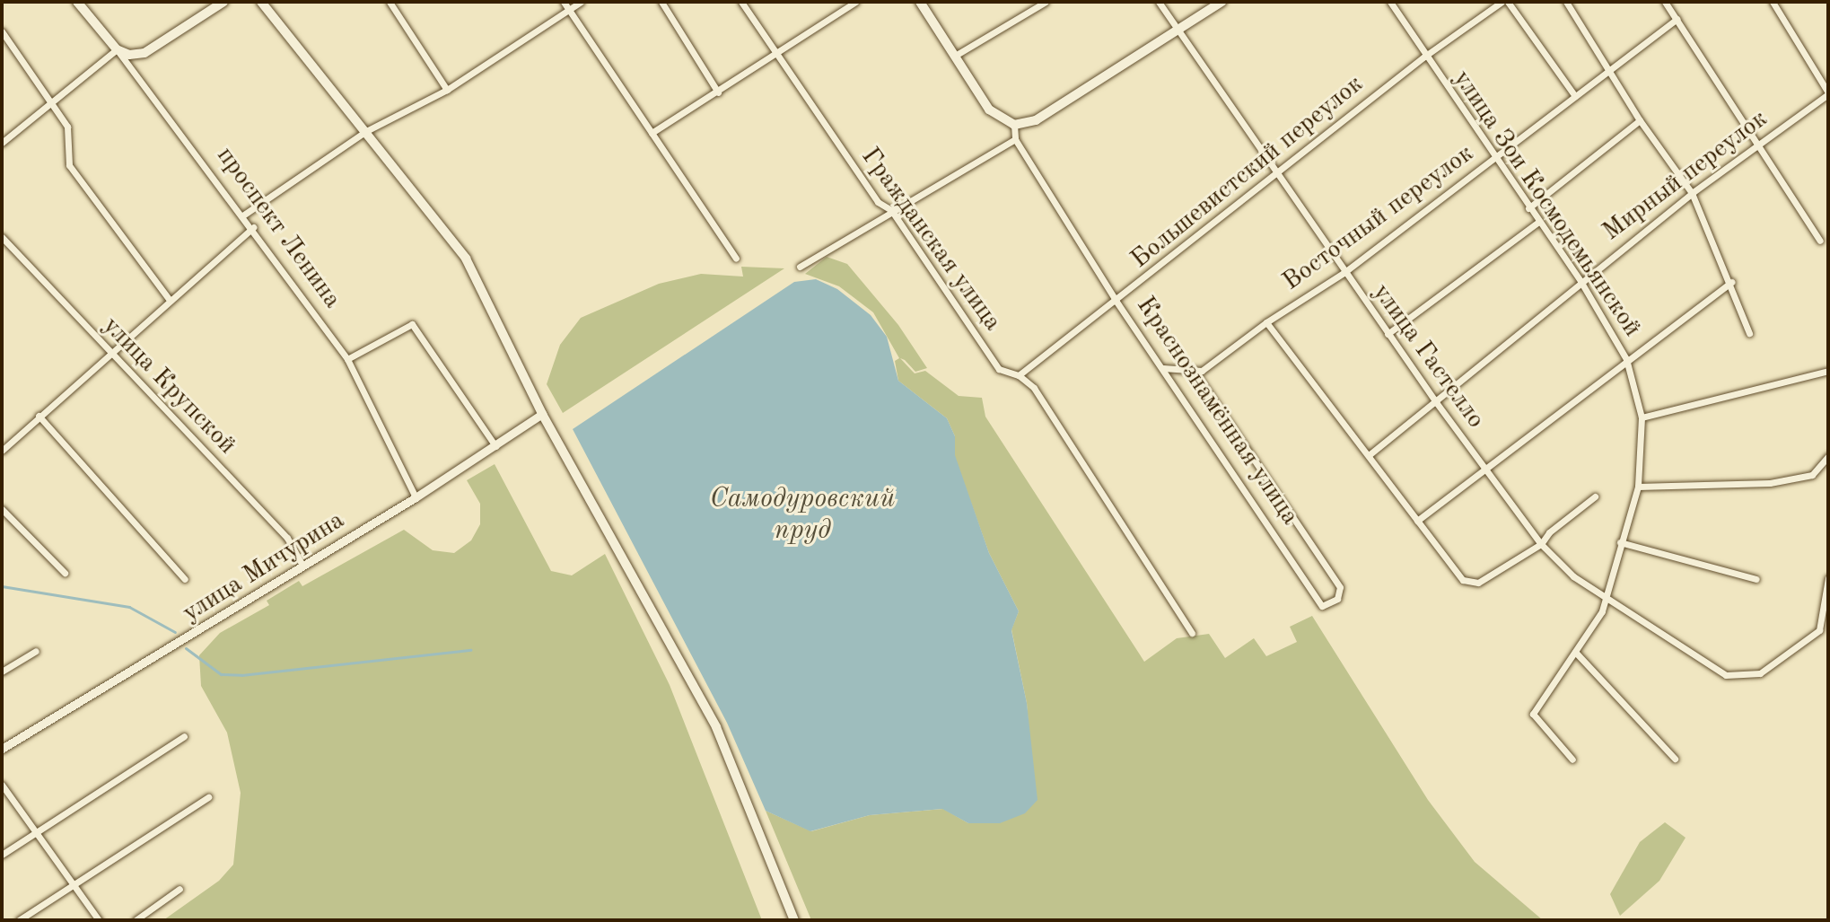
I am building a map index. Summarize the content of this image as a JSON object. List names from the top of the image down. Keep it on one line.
{"streets":{"main road":["проспект Ленина"],"street":["Большевистский переулок","Мирный переулок","улица Зои Космодемьянской","Восточный переулок","Гражданская улица","улица Гастелло","улица Крупской","Краснознамённая улица","улица Мичурина"]},"crossings":[["Большевистский переулок","улица Зои Космодемьянской"],["Большевистский переулок","Гражданская улица"],["Большевистский переулок","улица Гастелло"],["Большевистский переулок","Краснознамённая улица"],["Мирный переулок","улица Зои Космодемьянской"],["Мирный переулок","улица Гастелло"],["улица Зои Космодемьянской","Восточный переулок"],["улица Зои Космодемьянской","улица Гастелло"],["Восточный переулок","улица Гастелло"],["Восточный переулок","Краснознамённая улица"],["проспект Ленина","улица Мичурина"],["улица Крупской","улица Мичурина"]],"water":["Самодуровский пруд"]}
